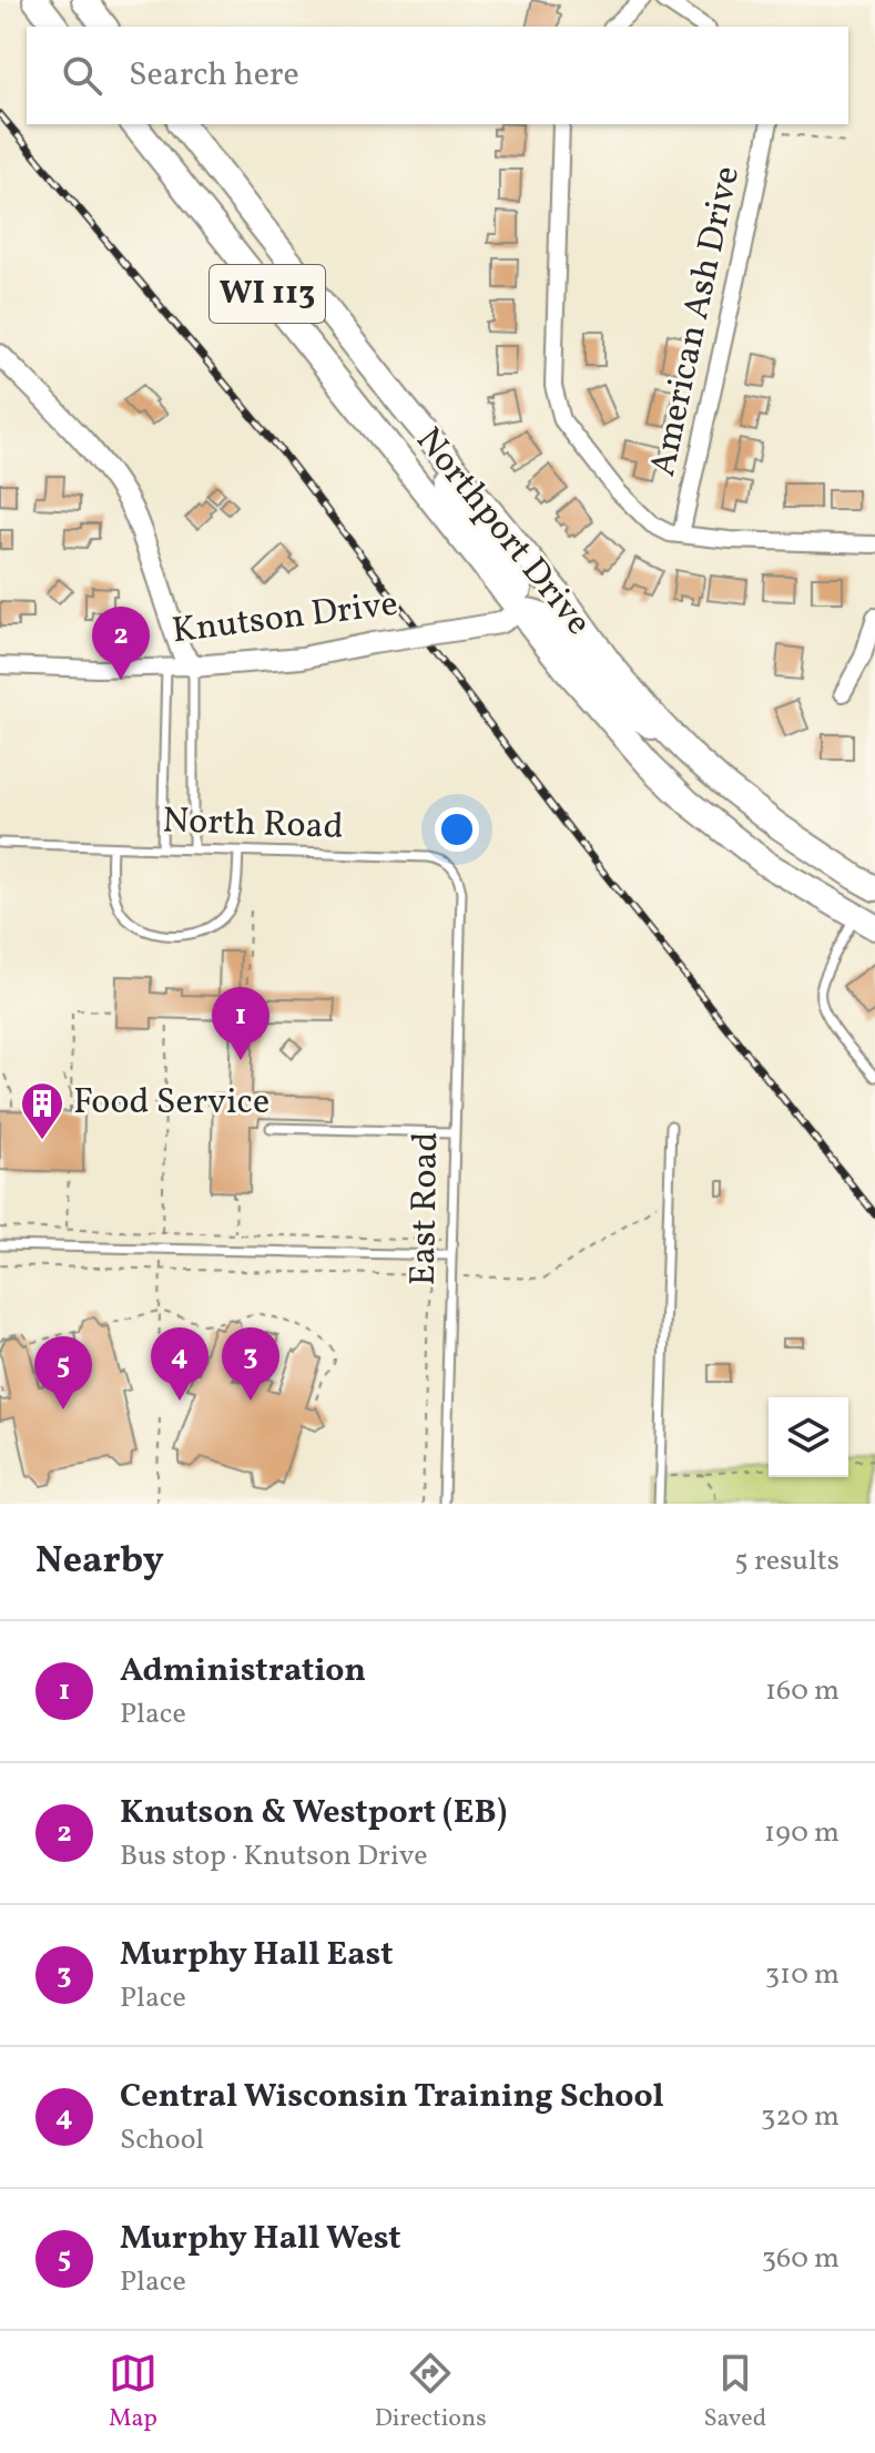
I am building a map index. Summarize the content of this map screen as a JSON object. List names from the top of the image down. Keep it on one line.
{"streets":{"main road":["WI 113","Northport Drive"],"street":["American Ash Drive","Knutson Drive"],"lane":["North Road","East Road"]},"crossings":[["Northport Drive","Knutson Drive"],["North Road","East Road"]],"places":{"building":["Food Service"]},"page":{"search":"Search here","pins":["2","1","3","4","5"],"heading":["Nearby","5 results"],"list":[{"mark":"1","name":"Administration","note":"Place","value":"160 m"},{"mark":"2","name":"Knutson & Westport (EB)","note":"Bus stop · Knutson Drive","value":"190 m"},{"mark":"3","name":"Murphy Hall East","note":"Place","value":"310 m"},{"mark":"4","name":"Central Wisconsin Training School","note":"School","value":"320 m"},{"mark":"5","name":"Murphy Hall West","note":"Place","value":"360 m"}],"nav":["Map","Directions","Saved"]}}
